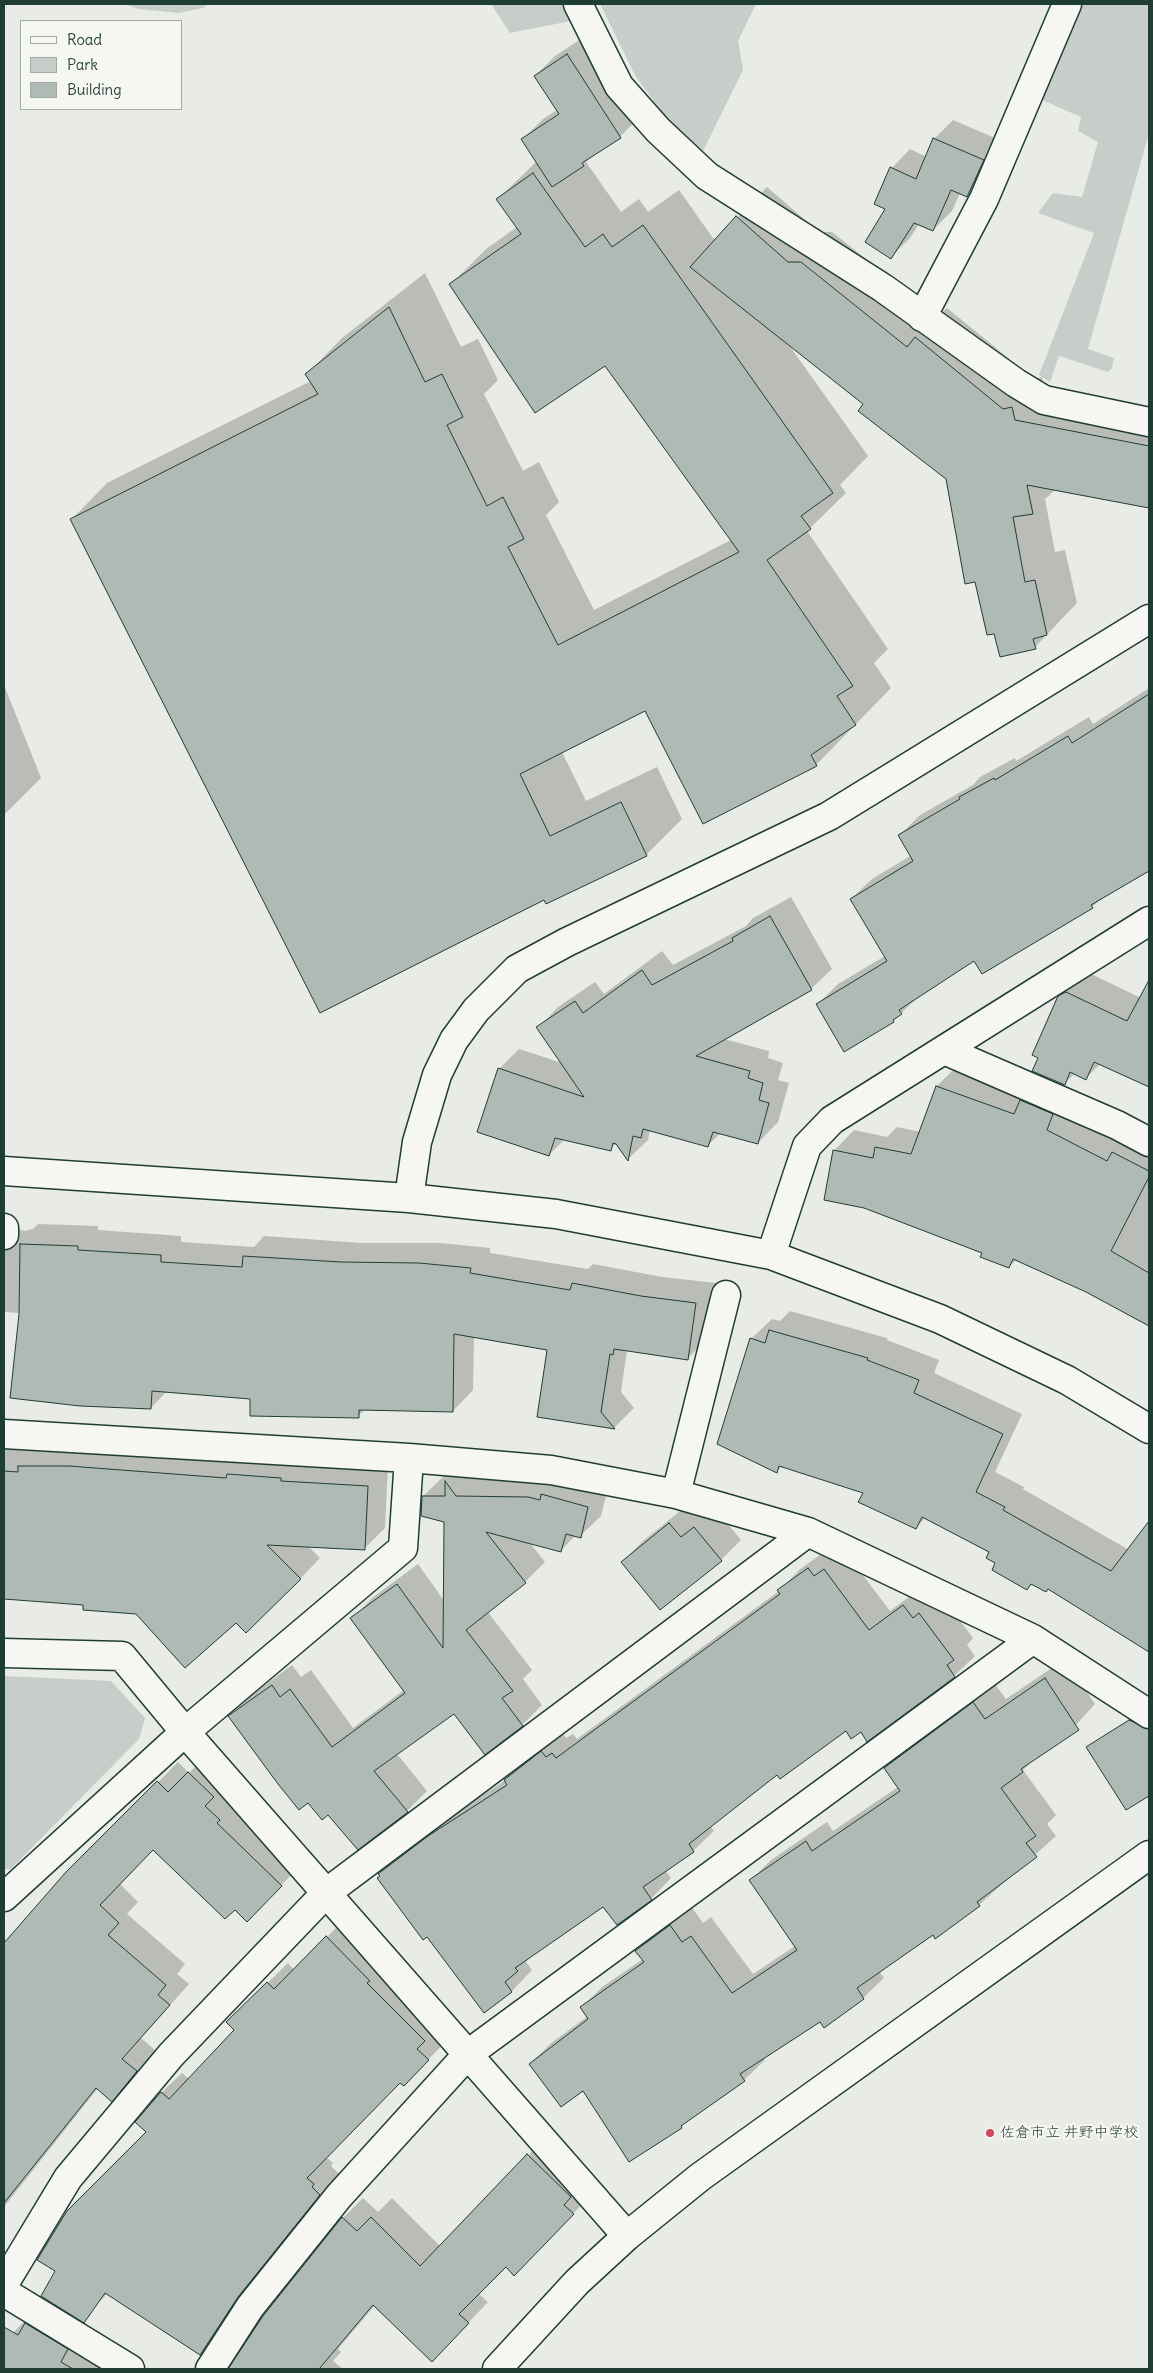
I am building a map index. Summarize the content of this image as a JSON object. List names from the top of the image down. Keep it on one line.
{"places":["佐倉市立 井野中学校"],"legend":["Road","Park","Building"]}
